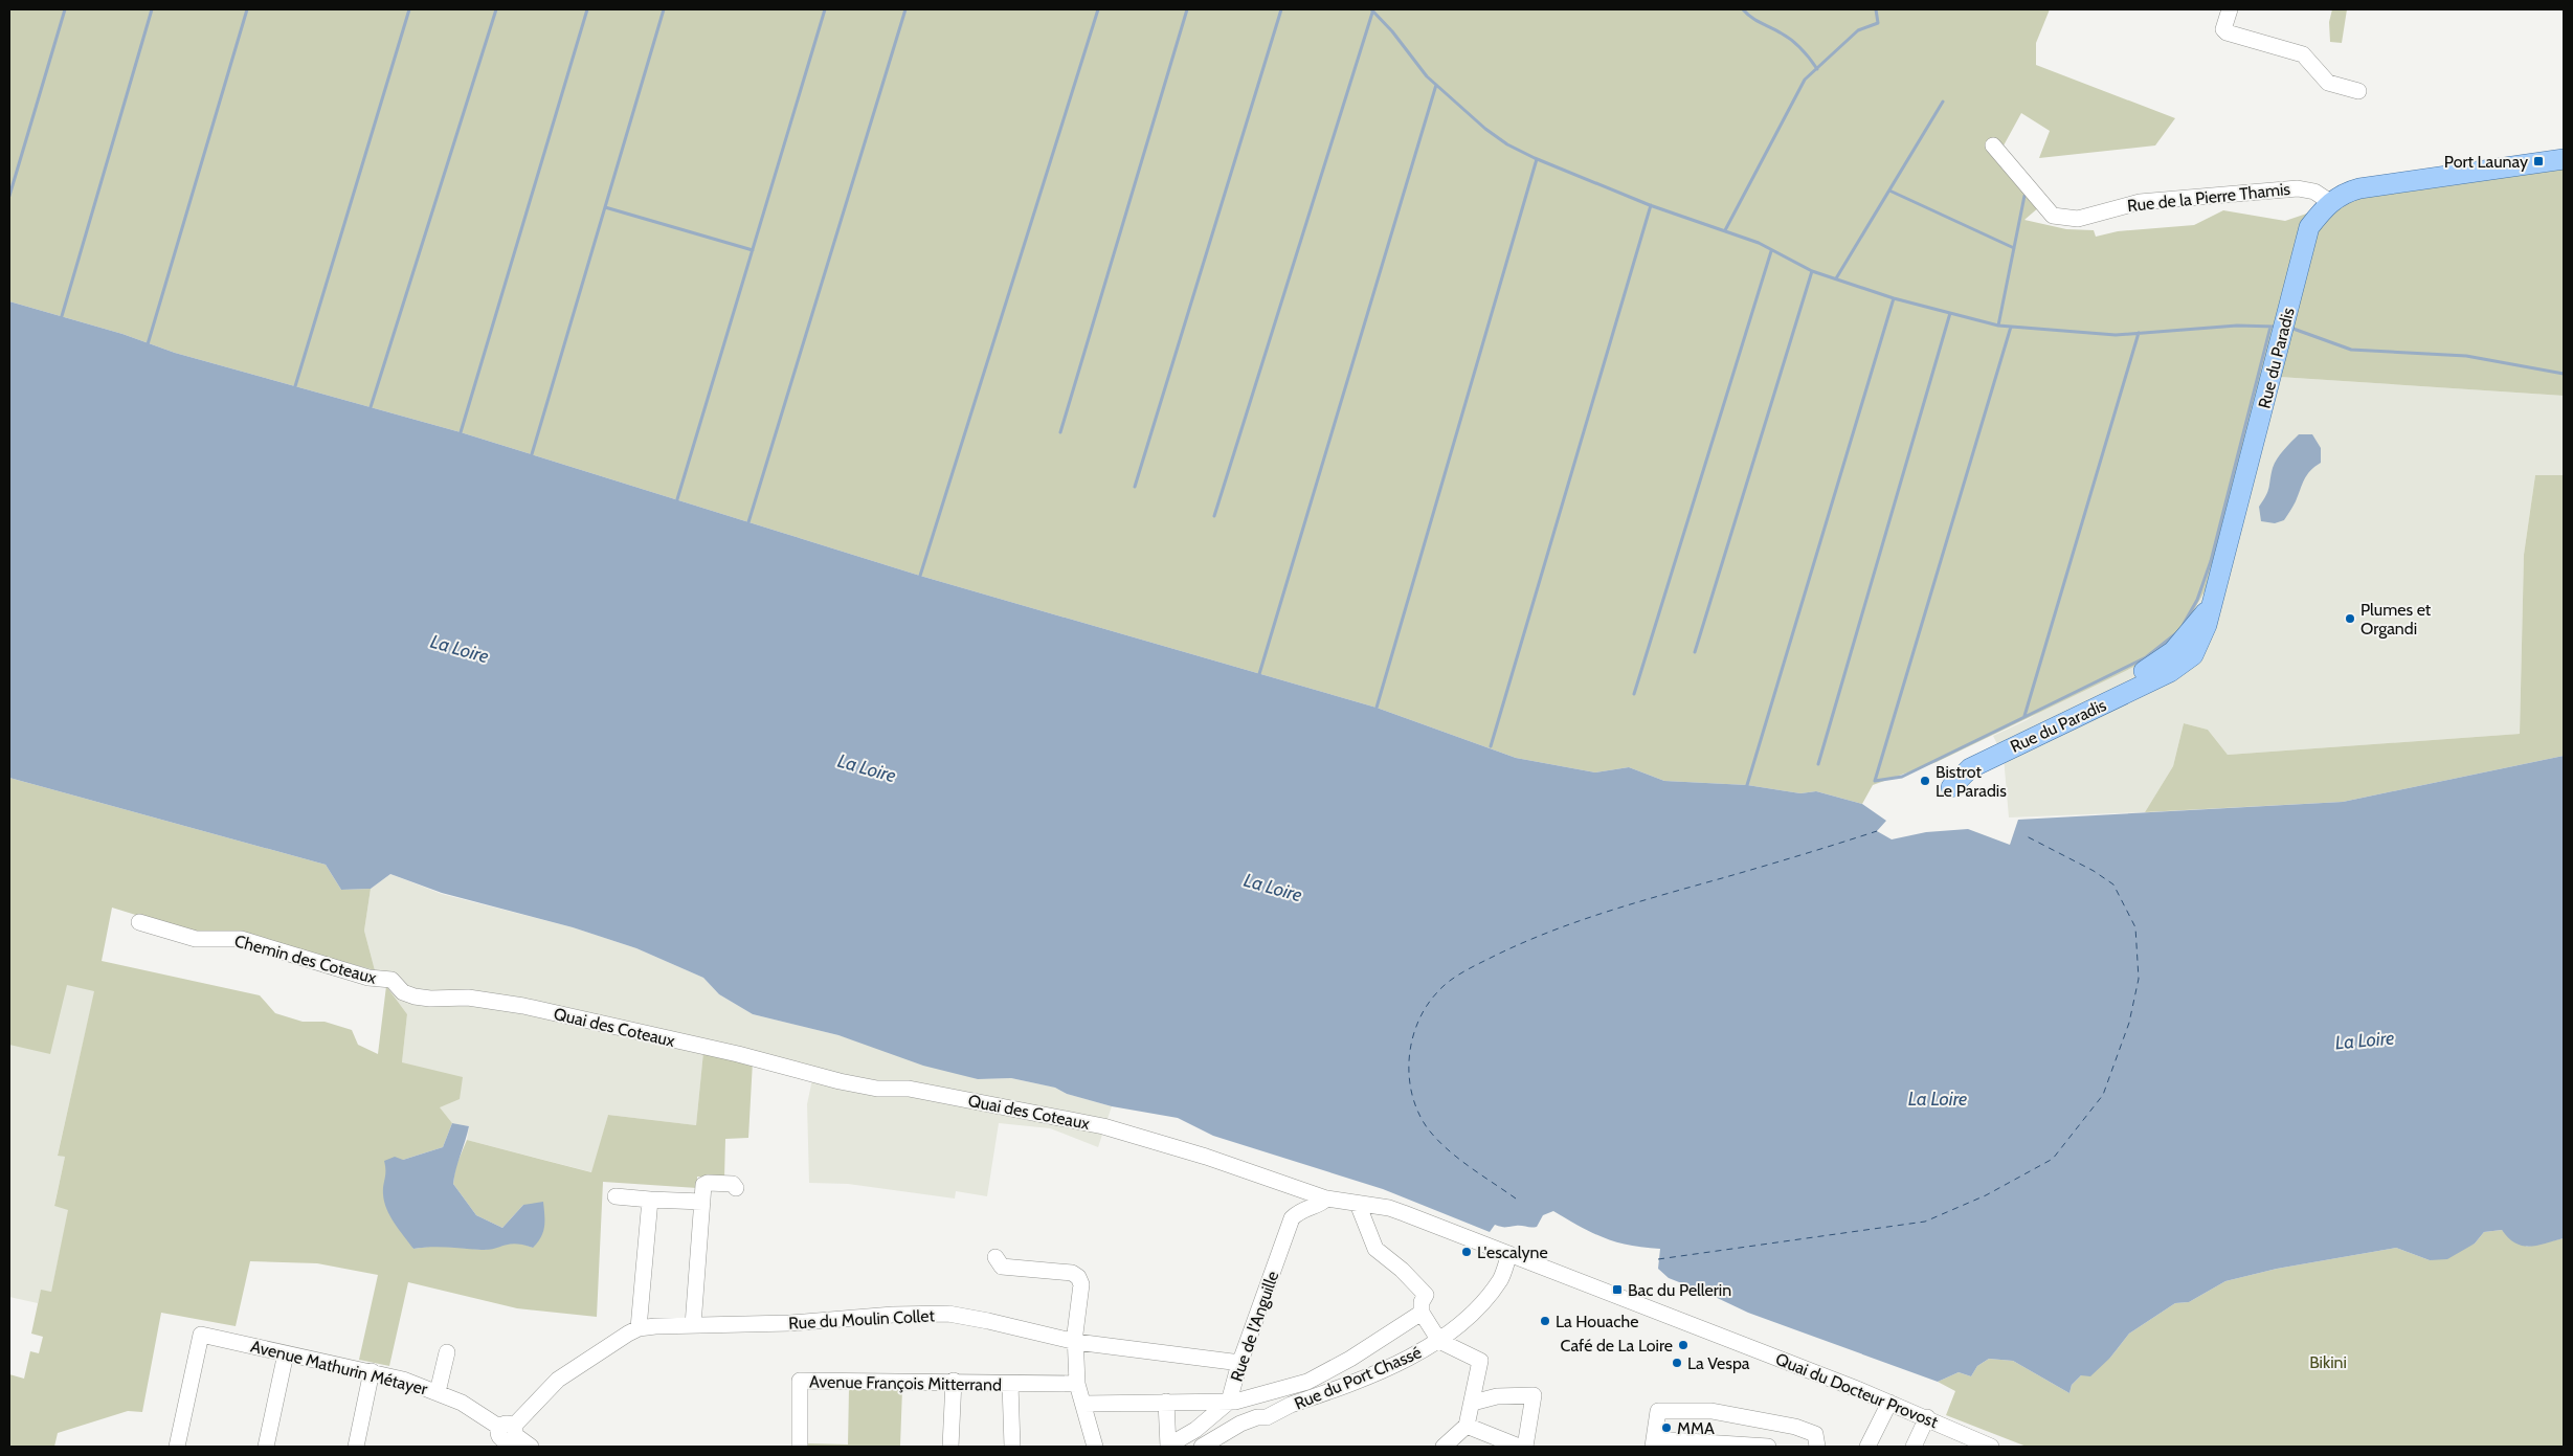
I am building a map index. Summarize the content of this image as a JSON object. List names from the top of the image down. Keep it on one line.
{"streets":{"main road":["Rue du Paradis"],"street":["Rue de la Pierre Thamis","Chemin des Coteaux","Quai des Coteaux","Rue du Moulin Collet","Rue de l'Anguille","Avenue Mathurin Métayer","Rue du Port Chassé","Avenue François Mitterrand","Quai du Docteur Provost"]},"crossings":[["Rue de la Pierre Thamis","Rue du Paradis"],["Chemin des Coteaux","Quai des Coteaux"],["Quai des Coteaux","Rue de l'Anguille"],["Quai des Coteaux","Rue du Port Chassé"],["Quai des Coteaux","Quai du Docteur Provost"],["Rue du Moulin Collet","Rue de l'Anguille"],["Rue du Moulin Collet","Avenue Mathurin Métayer"]],"water":["La Loire"],"parks":["Bikini"],"places":{"transit":["Port Launay","Bac du Pellerin"],"other":["Plumes et Organdi","Bistrot Le Paradis","L'escalyne","La Houache","Café de La Loire","La Vespa","MMA"]}}
